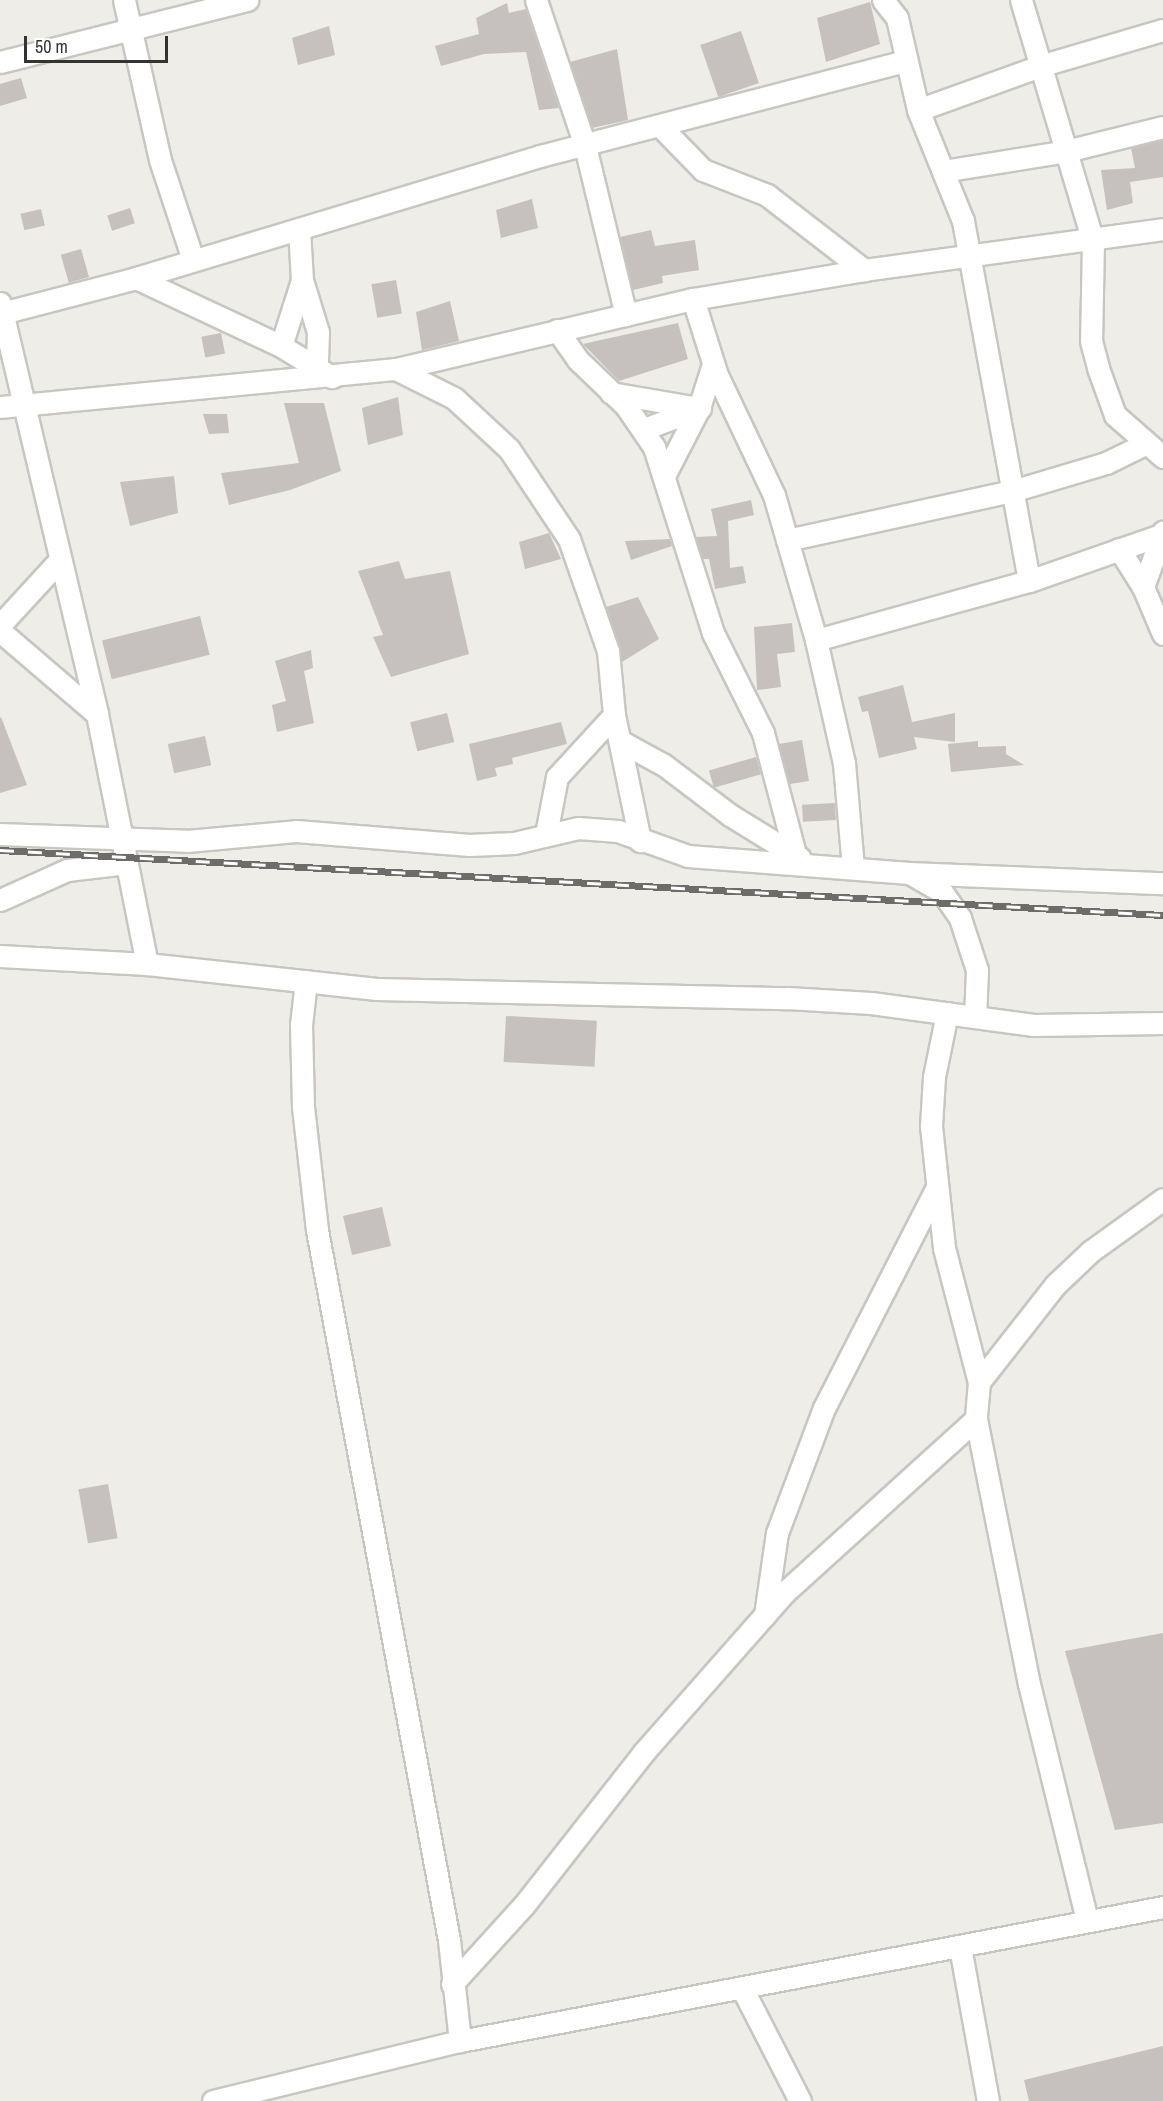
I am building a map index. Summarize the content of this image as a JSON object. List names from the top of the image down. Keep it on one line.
{"scale_bar":"50 m"}
